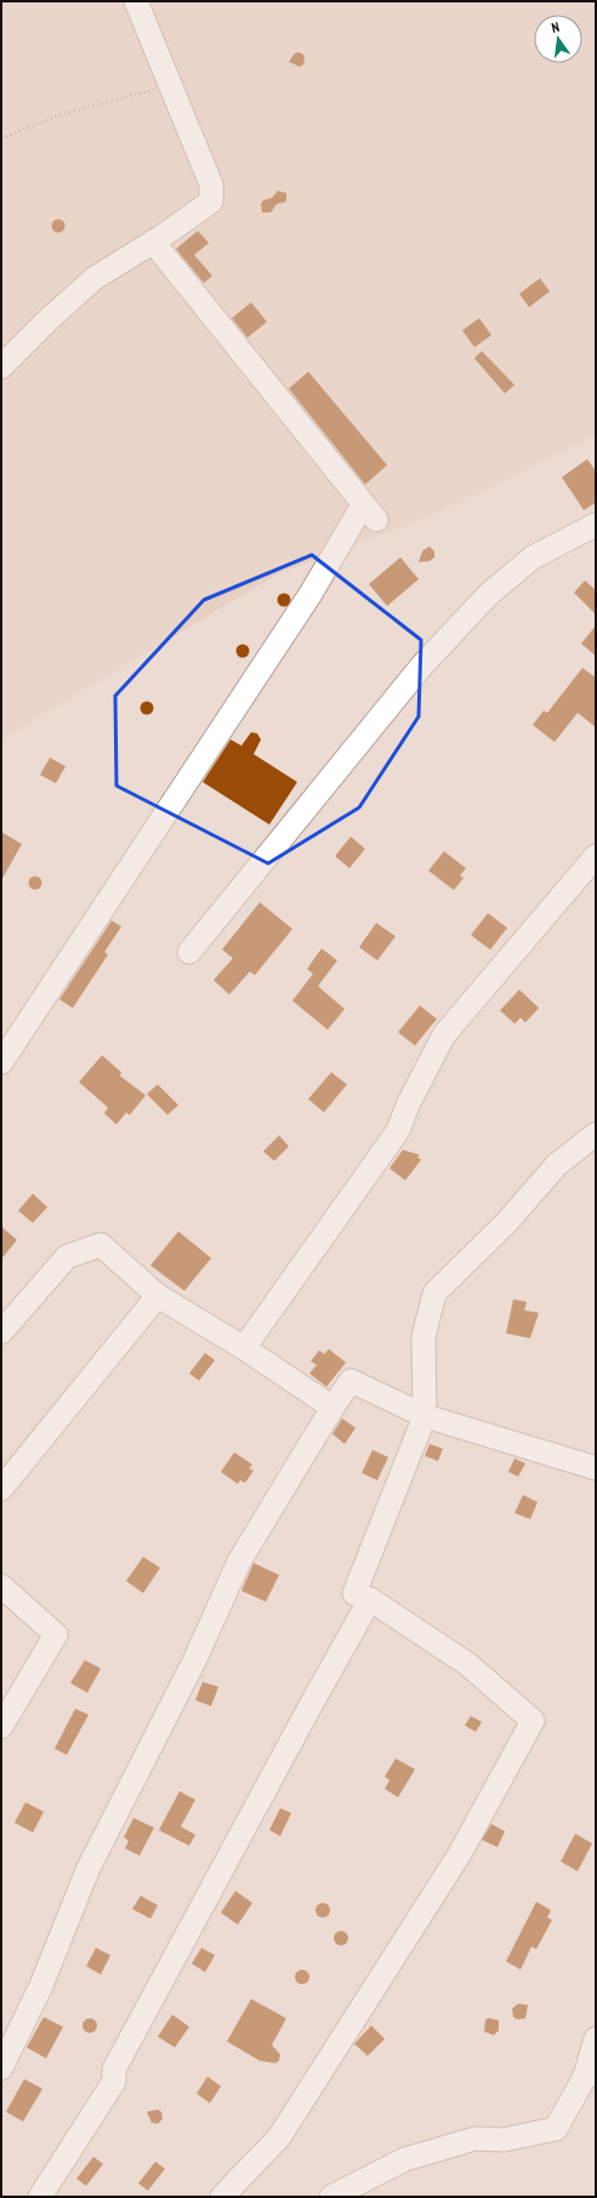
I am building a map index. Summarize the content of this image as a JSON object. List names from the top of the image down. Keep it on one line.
{"north":"top"}
